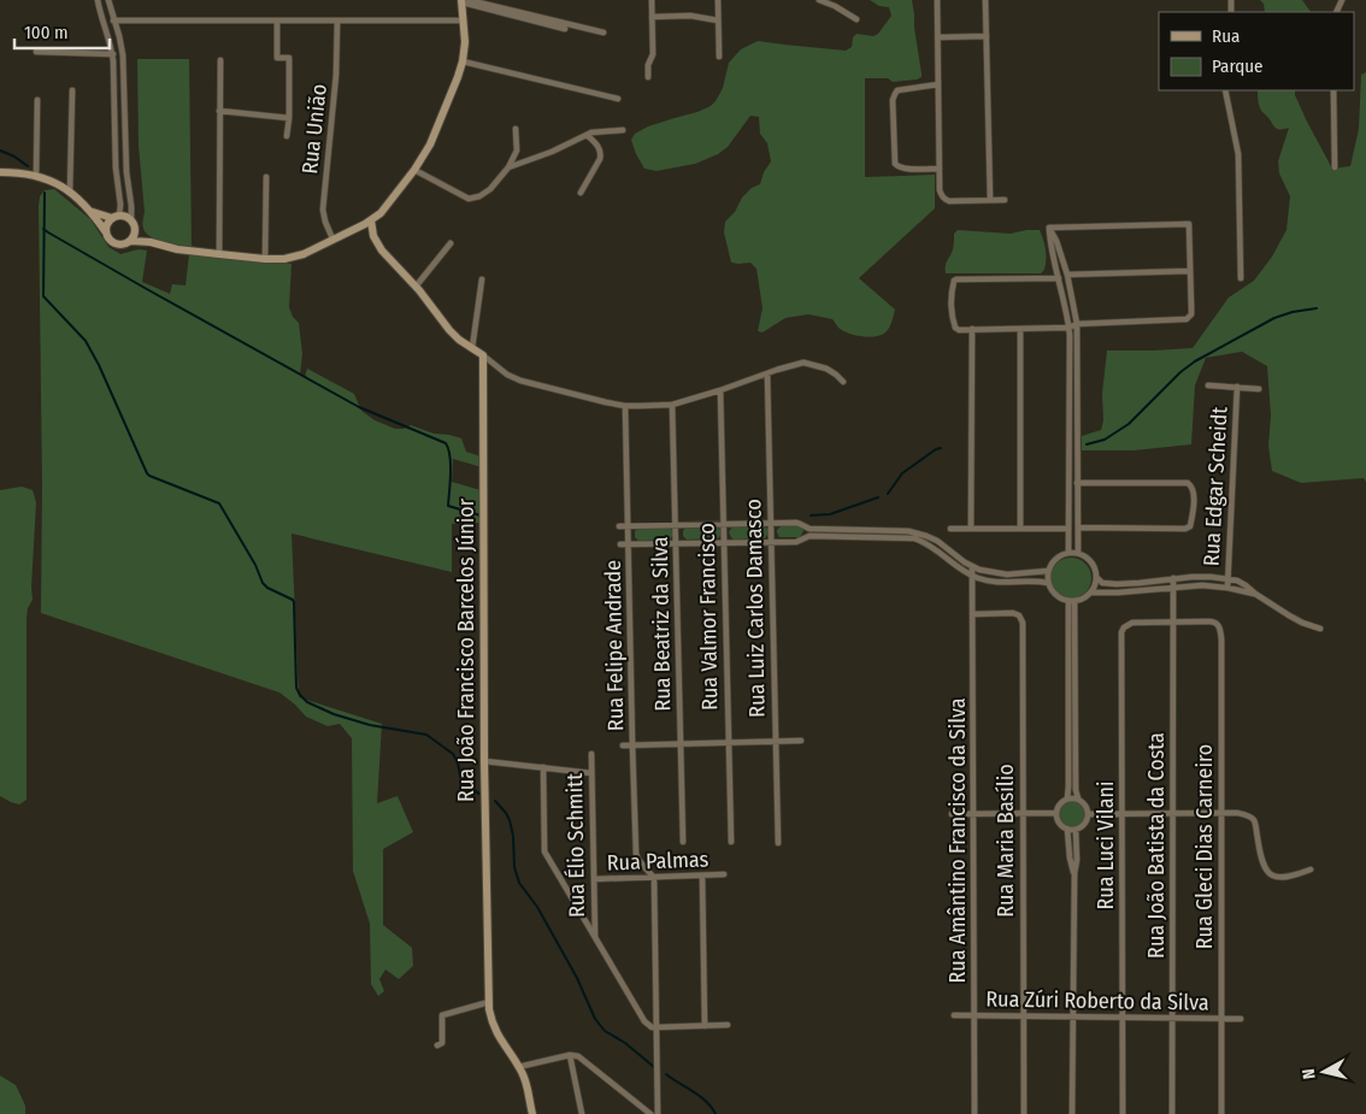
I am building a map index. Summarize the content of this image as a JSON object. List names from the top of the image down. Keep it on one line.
{"streets":{"street":["Rua União","Rua Edgar Scheidt","Rua Luiz Carlos Damasco","Rua Valmor Francisco","Rua Beatriz da Silva","Rua Felipe Andrade","Rua João Francisco Barcelos Júnior","Rua Amântino Francisco da Silva","Rua Maria Basílio","Rua Élio Schmitt","Rua Luci Vilani","Rua João Batista da Costa","Rua Gleci Dias Carneiro","Rua Palmas","Rua Zúri Roberto da Silva"]},"crossings":[["Rua Felipe Andrade","Rua Palmas"],["Rua Amântino Francisco da Silva","Rua Maria Basílio"],["Rua Amântino Francisco da Silva","Rua Zúri Roberto da Silva"],["Rua Maria Basílio","Rua Zúri Roberto da Silva"],["Rua Élio Schmitt","Rua Palmas"],["Rua Luci Vilani","Rua João Batista da Costa"],["Rua Luci Vilani","Rua Gleci Dias Carneiro"],["Rua Luci Vilani","Rua Zúri Roberto da Silva"],["Rua João Batista da Costa","Rua Gleci Dias Carneiro"],["Rua João Batista da Costa","Rua Zúri Roberto da Silva"],["Rua Gleci Dias Carneiro","Rua Zúri Roberto da Silva"]],"legend":["Rua","Parque"],"scale_bar":"100 m","north":"left"}
